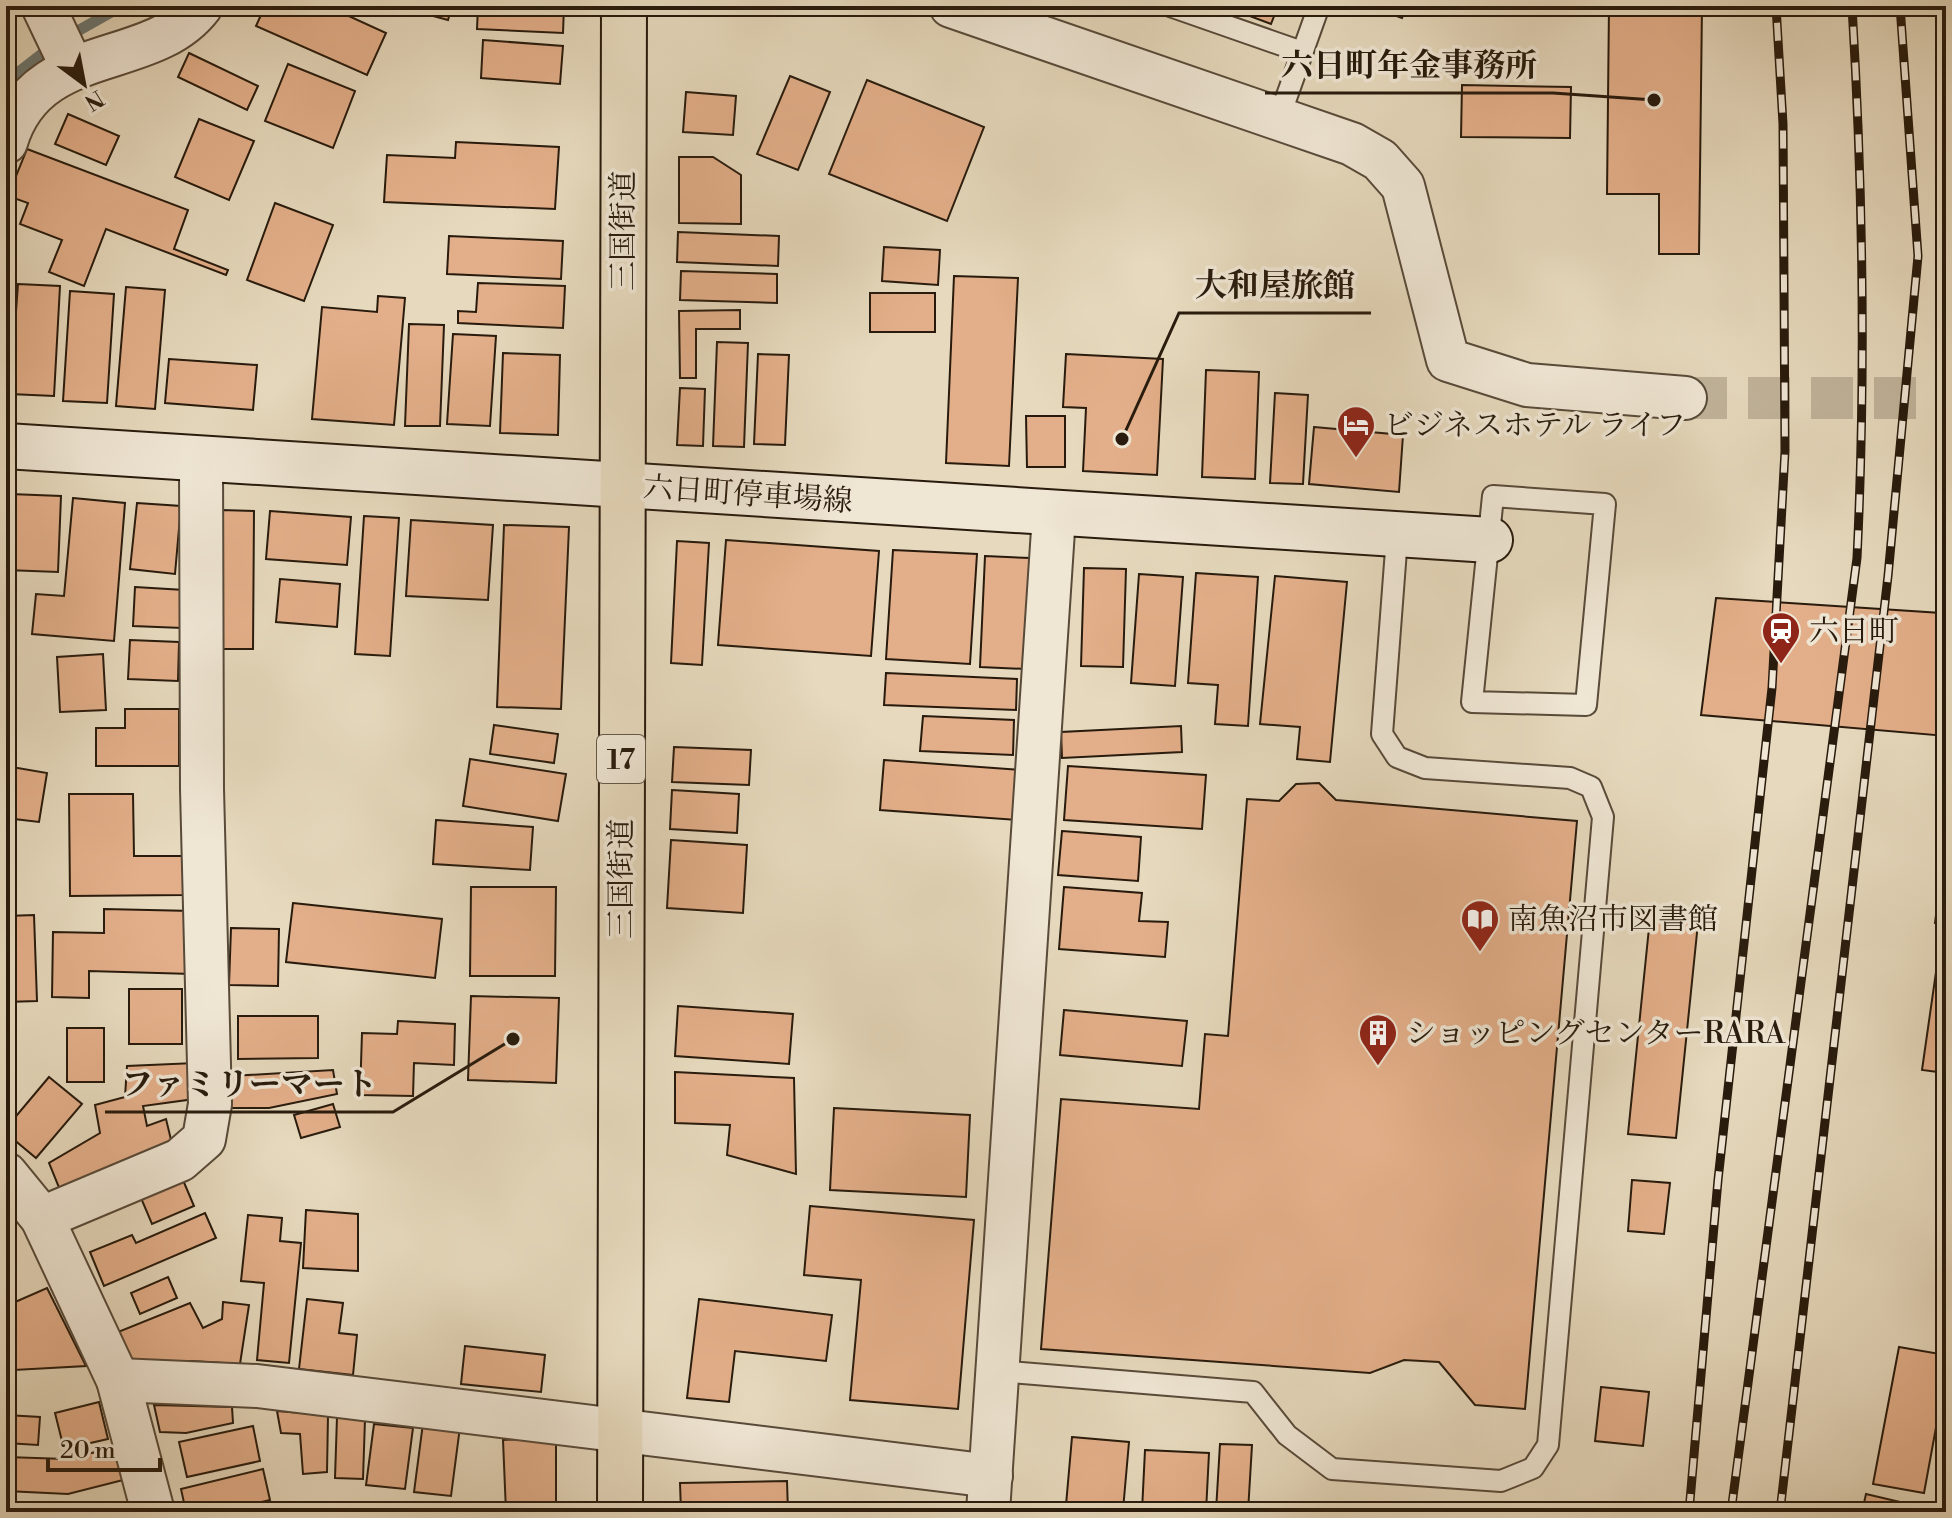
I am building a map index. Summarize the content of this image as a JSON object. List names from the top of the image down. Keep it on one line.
{"streets":{"highway":["三国街道","17"],"main road":["六日町停車場線"]},"crossings":[["三国街道","六日町停車場線"]],"places":{"other":["六日町年金事務所","大和屋旅館","ファミリーマート"],"hotel":["ビジネスホテル ライフ"],"station":["六日町"],"library":["南魚沼市図書館"],"building":["ショッピングセンターRARA"]},"scale_bar":"20 m","north":"bottom right"}
